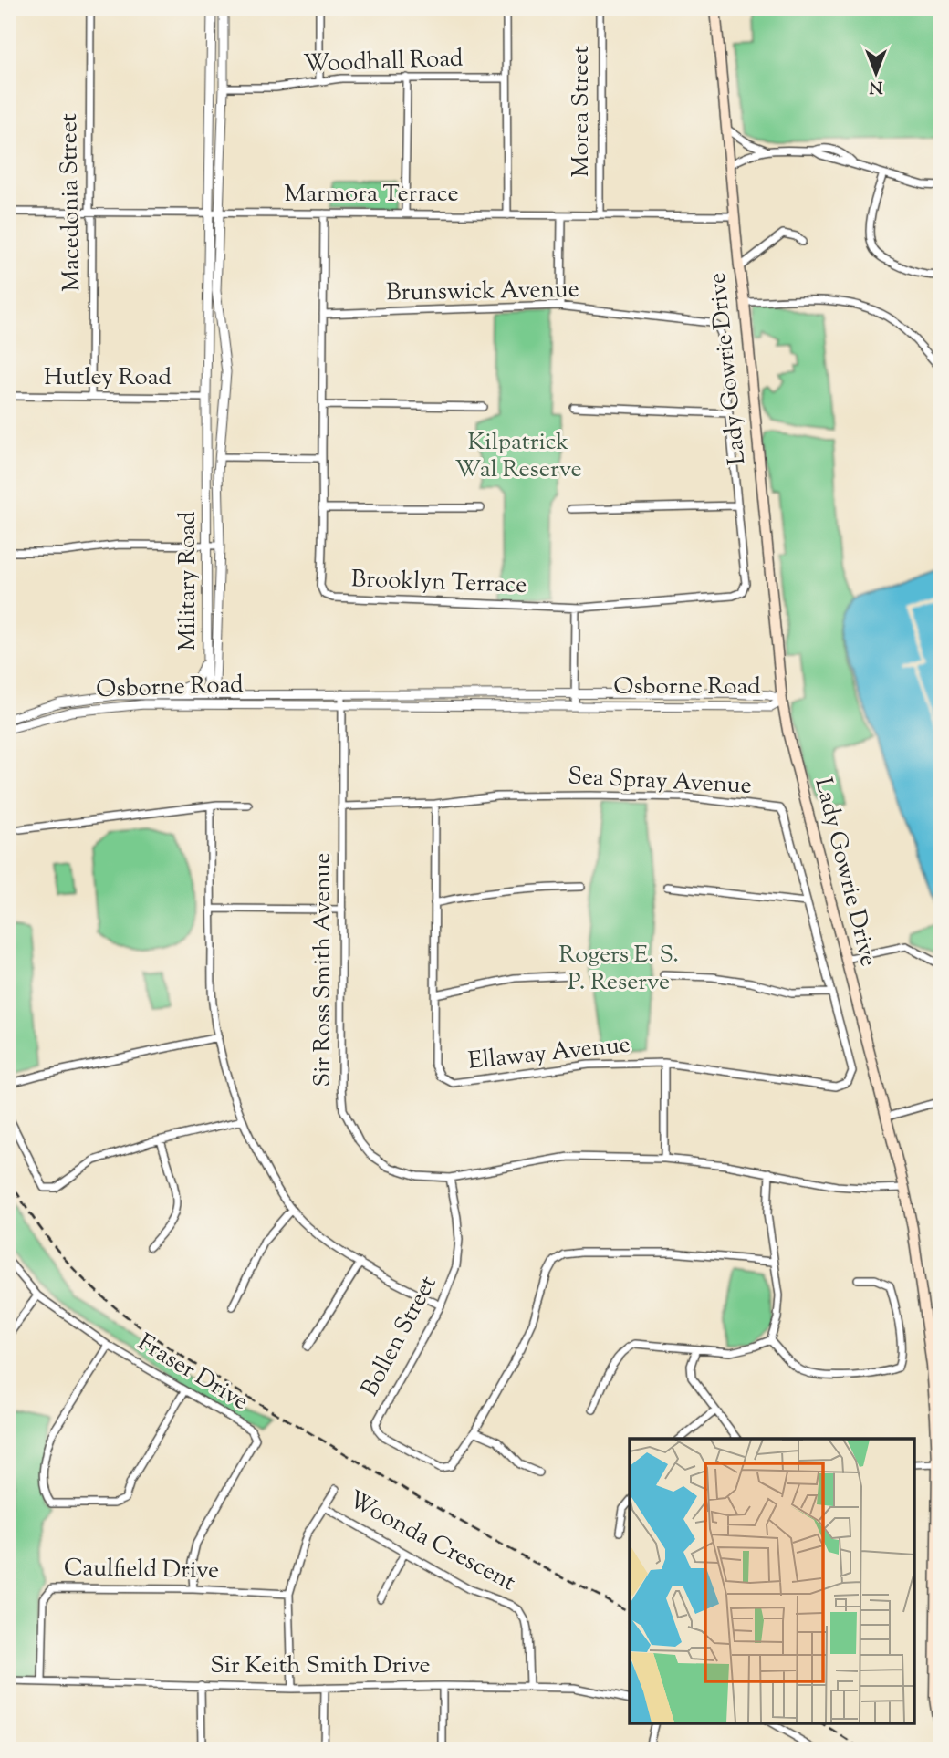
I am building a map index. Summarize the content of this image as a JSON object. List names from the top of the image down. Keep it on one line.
{"streets":{"main road":["Lady Gowrie Drive"],"street":["Woodhall Road","Morea Street","Marmora Terrace","Macedonia Street","Brunswick Avenue","Hutley Road","Military Road","Brooklyn Terrace","Osborne Road","Sea Spray Avenue","Sir Ross Smith Avenue","Ellaway Avenue","Bollen Street","Fraser Drive","Woonda Crescent","Caulfield Drive","Sir Keith Smith Drive"]},"crossings":[["Woodhall Road","Military Road"],["Morea Street","Marmora Terrace"],["Marmora Terrace","Macedonia Street"],["Marmora Terrace","Lady Gowrie Drive"],["Marmora Terrace","Military Road"],["Marmora Terrace","Brooklyn Terrace"],["Macedonia Street","Hutley Road"],["Brunswick Avenue","Brooklyn Terrace"],["Lady Gowrie Drive","Osborne Road"],["Lady Gowrie Drive","Sir Ross Smith Avenue"],["Hutley Road","Military Road"],["Military Road","Osborne Road"],["Osborne Road","Sir Ross Smith Avenue"],["Sea Spray Avenue","Sir Ross Smith Avenue"],["Sea Spray Avenue","Ellaway Avenue"],["Sir Ross Smith Avenue","Bollen Street"],["Fraser Drive","Caulfield Drive"],["Woonda Crescent","Sir Keith Smith Drive"],["Caulfield Drive","Sir Keith Smith Drive"]],"parks":["Kilpatrick Wal Reserve","Rogers E. S. P. Reserve"],"north":"bottom"}
